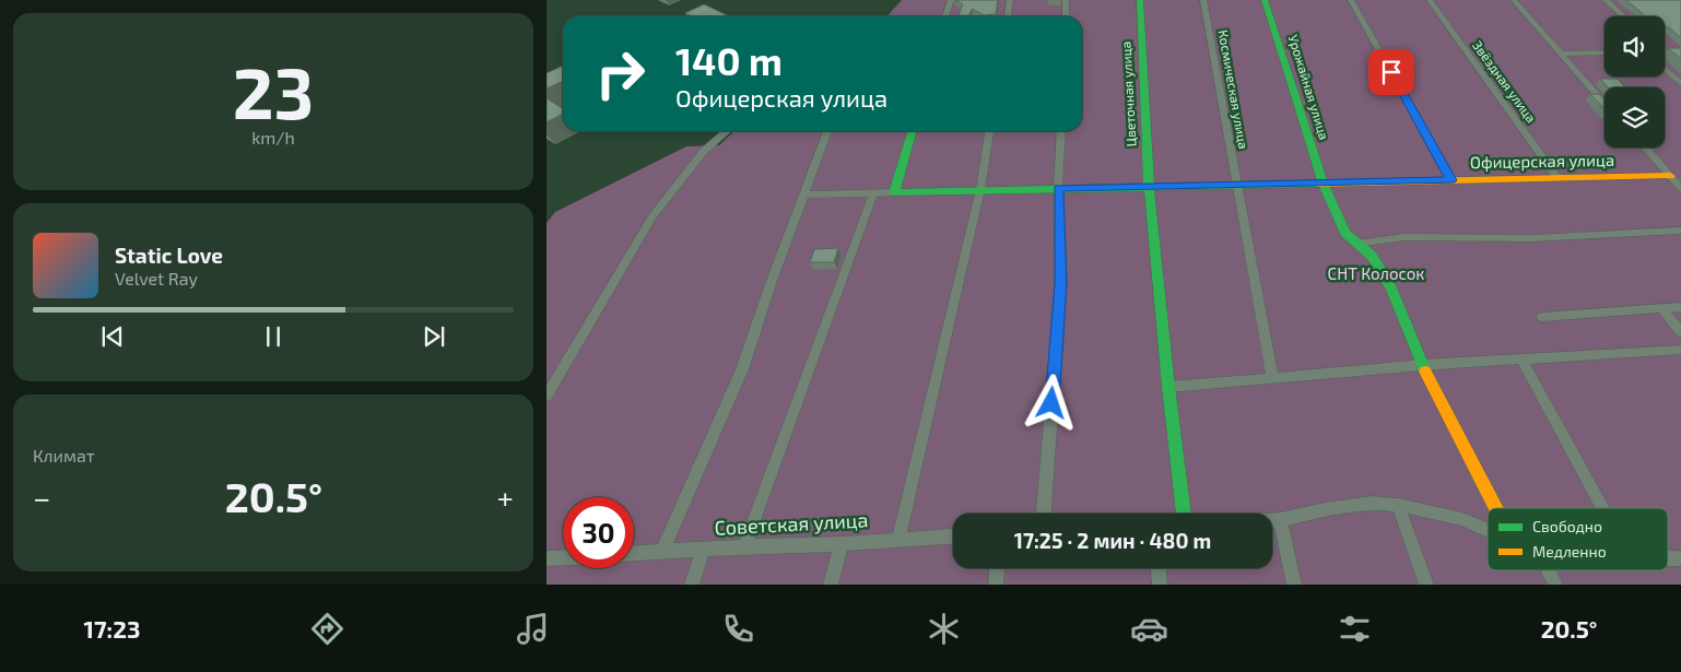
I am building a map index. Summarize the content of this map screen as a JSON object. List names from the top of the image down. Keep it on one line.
{"streets":{"street":["Звёздная улица","Урожайная улица","Космическая улица","Цветочная улица","Офицерская улица","Советская улица"]},"crossings":[["Звёздная улица","Офицерская улица"],["Урожайная улица","Офицерская улица"],["Космическая улица","Офицерская улица"],["Цветочная улица","Офицерская улица"]],"parks":["СНТ Колосок"],"legend":["Свободно","Медленно"],"page":{"tile":[["23","km/h"],"Климат"],"turn":["140 m","Офицерская улица"],"song":["Static Love","Velvet Ray"],"heat":["−","20.5°","+"],"limit":"30","trip":"17:25 · 2 мин · 480 m","tabs":["17:23","20.5°"]}}
